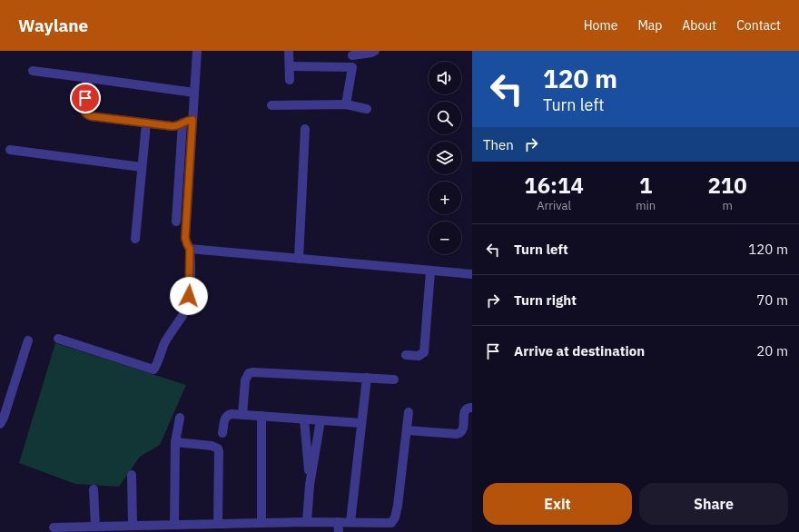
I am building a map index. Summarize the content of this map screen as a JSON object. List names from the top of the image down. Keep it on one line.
{"page":{"header":"Waylane","nav":["Home","Map","About","Contact"],"turn":["120 m","Turn left"],"map_buttons":["+","−"],"then":"Then","eta":["16:14","Arrival","1","min","210","m"],"list":[{"name":"Turn left","value":"120 m"},{"name":"Turn right","value":"70 m"},{"name":"Arrive at destination","value":"20 m"}],"buttons":["Exit","Share"]}}
